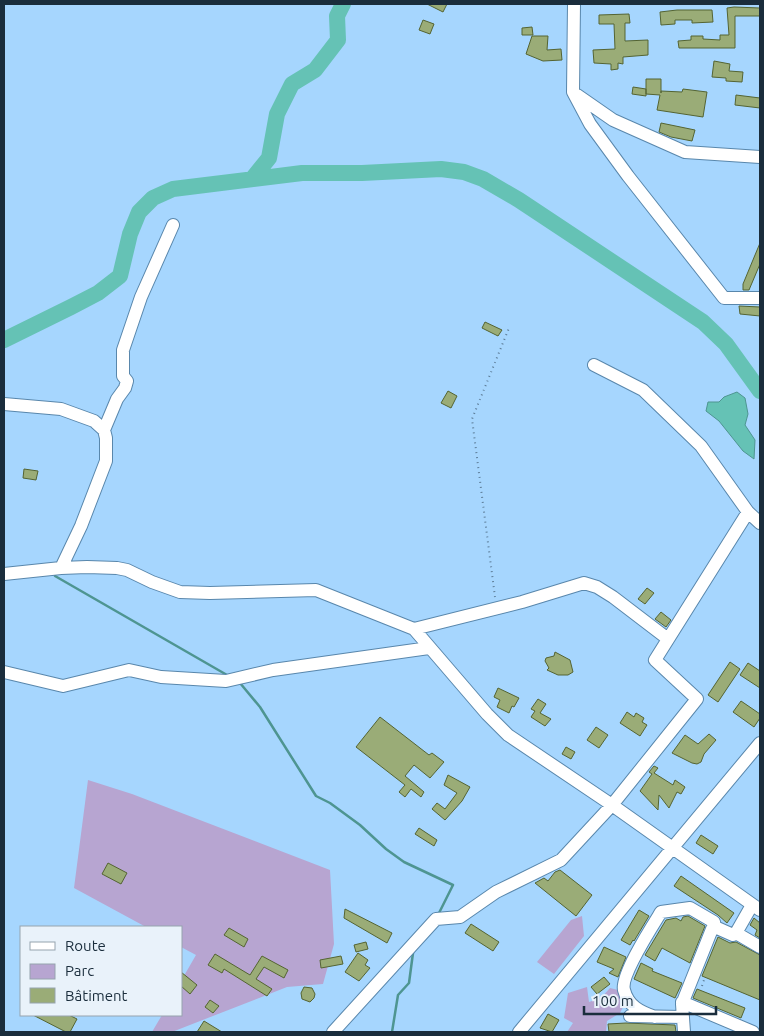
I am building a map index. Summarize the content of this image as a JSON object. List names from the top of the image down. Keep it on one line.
{"legend":["Route","Parc","Bâtiment"],"scale_bar":"100 m"}
